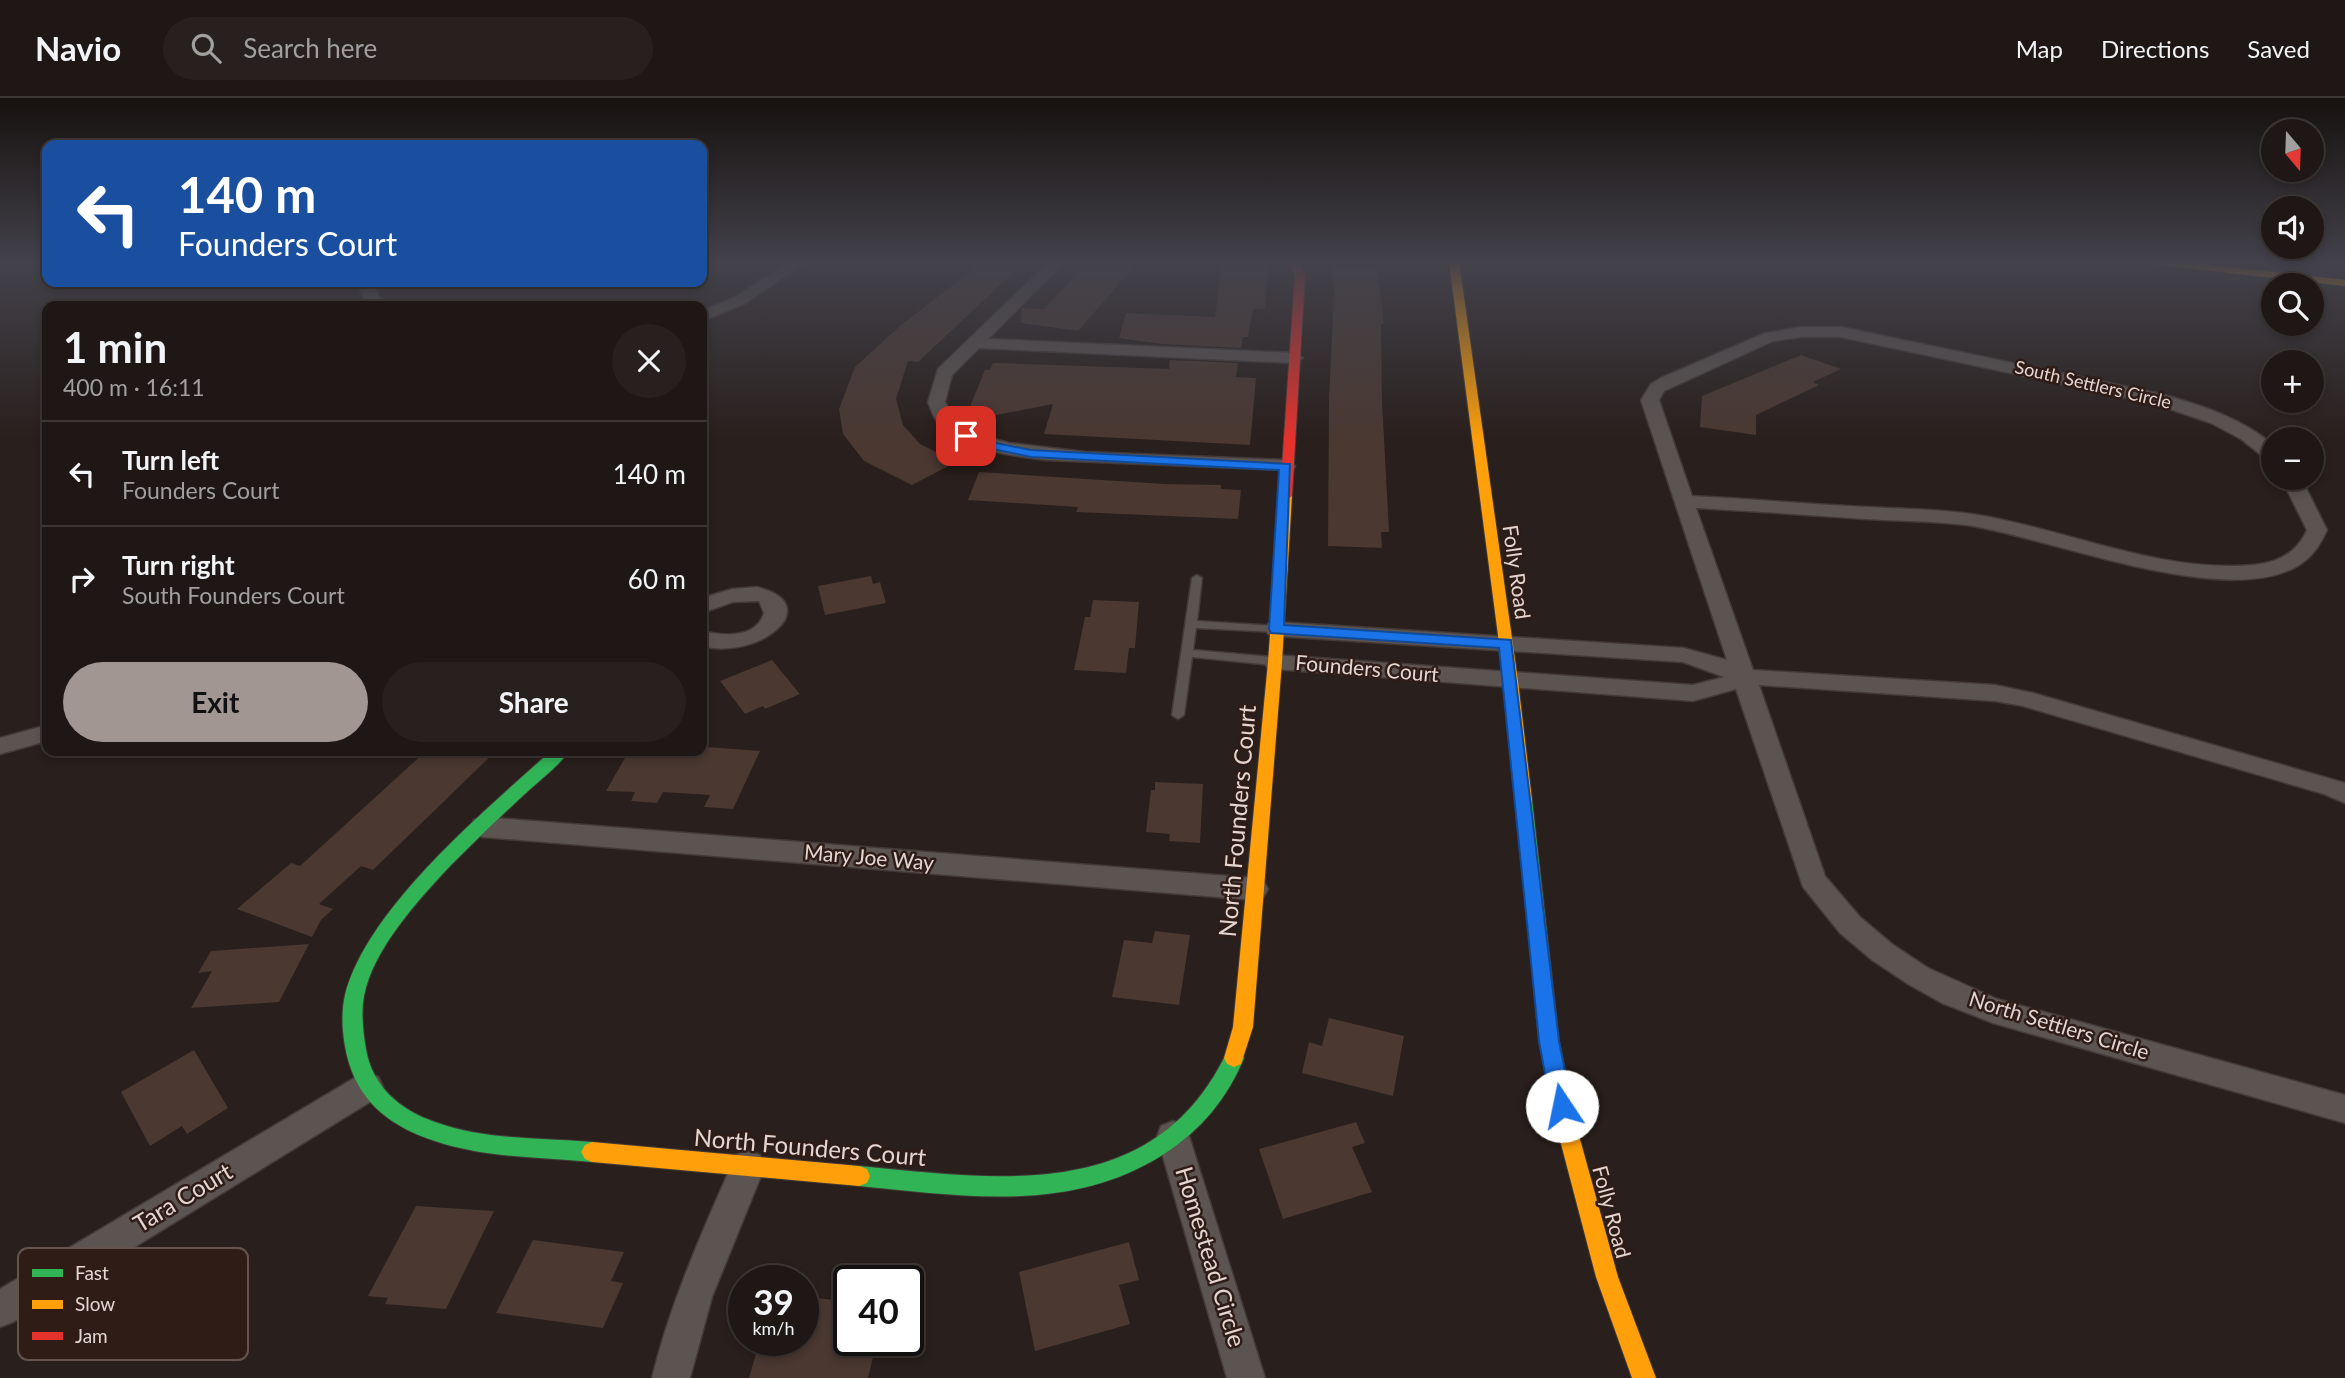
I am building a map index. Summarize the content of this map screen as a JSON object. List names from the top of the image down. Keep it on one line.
{"streets":{"street":["South Settlers Circle","Folly Road","Founders Court","North Founders Court","Mary Joe Way","North Settlers Circle","Tara Court","Homestead Circle"]},"crossings":[["South Settlers Circle","North Settlers Circle"],["Folly Road","Founders Court"],["Founders Court","North Founders Court"],["North Founders Court","Mary Joe Way"],["North Founders Court","Tara Court"],["North Founders Court","Homestead Circle"]],"legend":["Fast","Slow","Jam"],"north":"bottom","page":{"header":"Navio","search":"Search here","nav":["Map","Directions","Saved"],"map_buttons":["+","−"],"turn":["140 m","Founders Court"],"heading":["1 min","400 m · 16:11"],"list":[{"name":"Turn left","note":"Founders Court","value":"140 m"},{"name":"Turn right","note":"South Founders Court","value":"60 m"}],"buttons":["Exit","Share"],"speed":"39 km/h","limit":"40"}}
